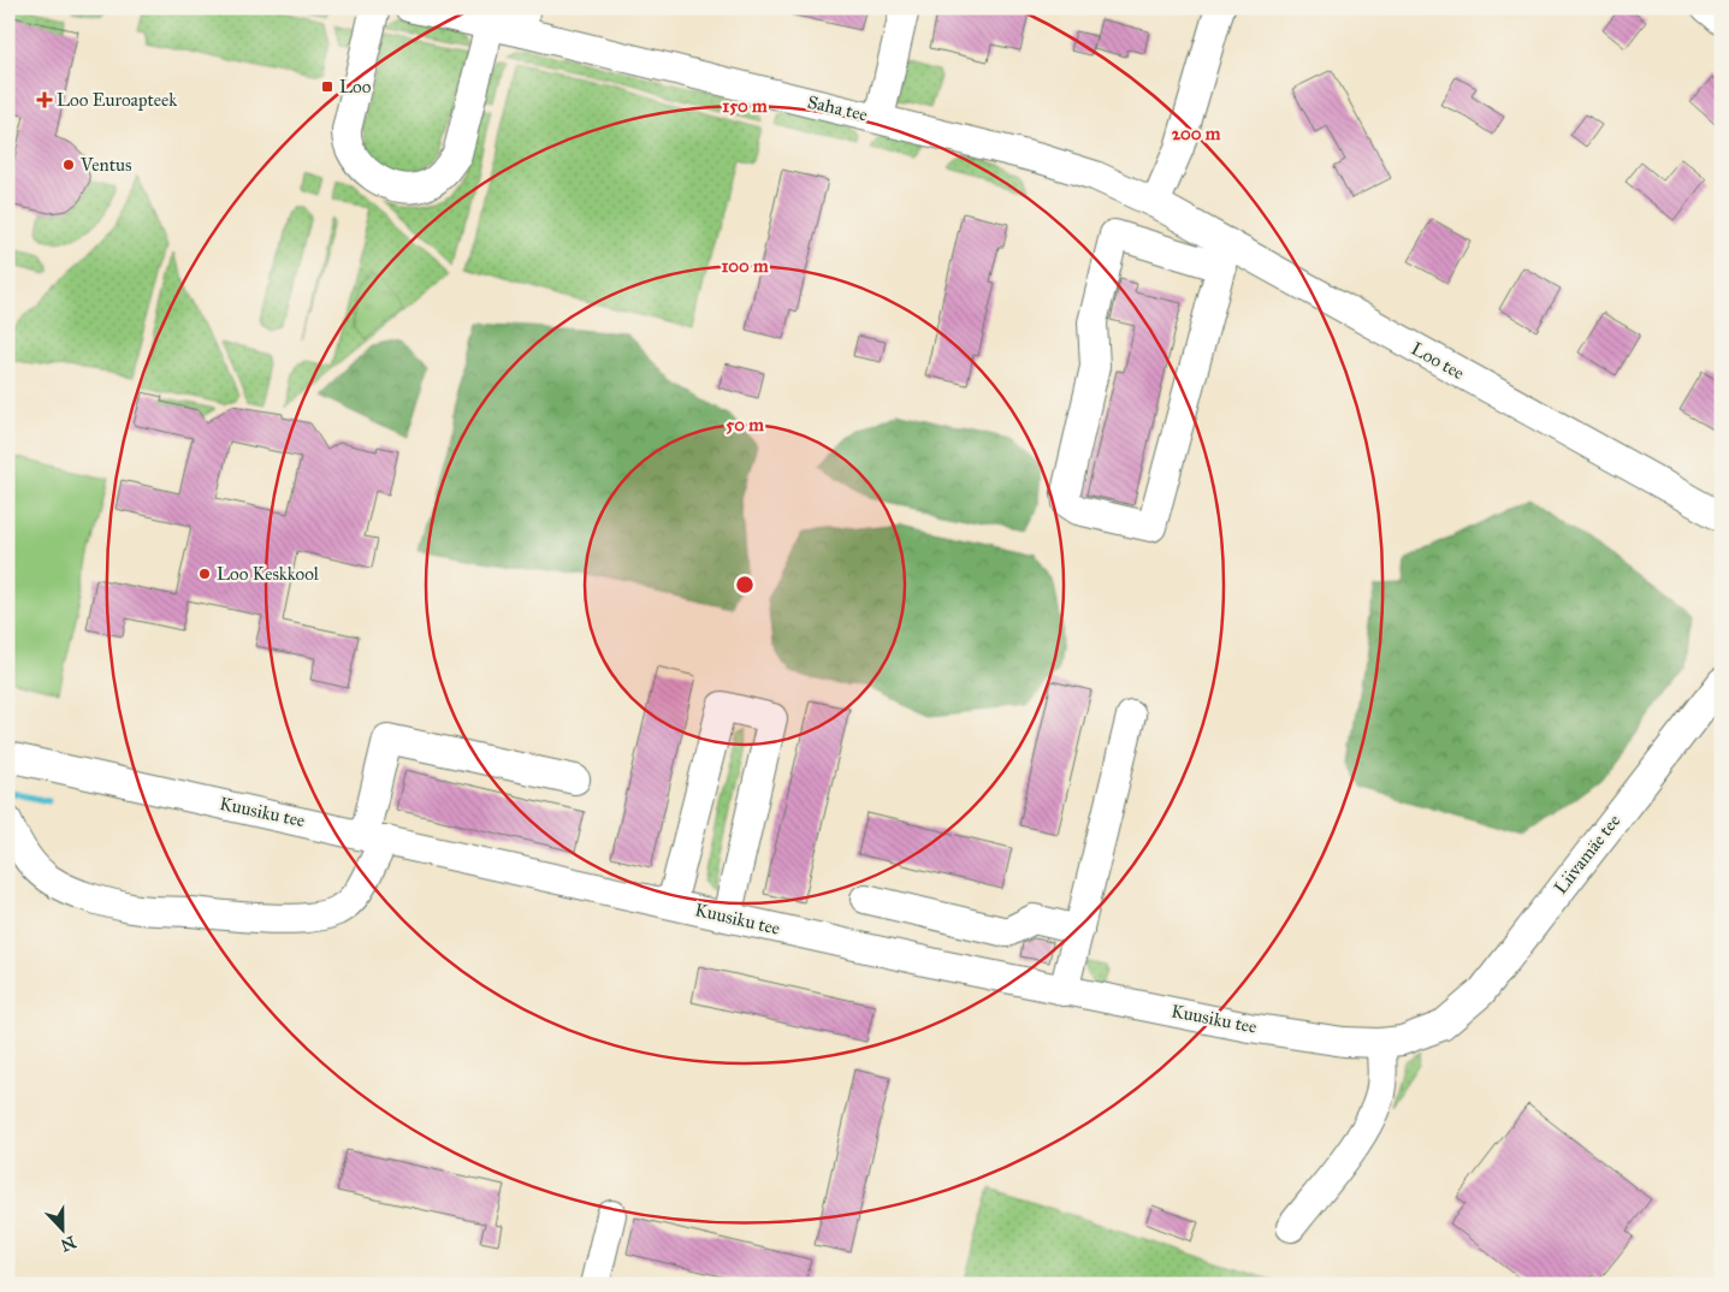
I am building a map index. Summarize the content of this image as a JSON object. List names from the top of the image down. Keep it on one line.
{"streets":{"street":["Saha tee","Loo tee","Kuusiku tee","Liivamäe tee"]},"crossings":[["Saha tee","Loo tee"],["Kuusiku tee","Liivamäe tee"]],"places":{"transit":["Loo"],"health":["Loo Euroapteek"],"other":["Ventus","Loo Keskkool"]},"north":"bottom","rings":["150 m","200 m","100 m","50 m"]}
